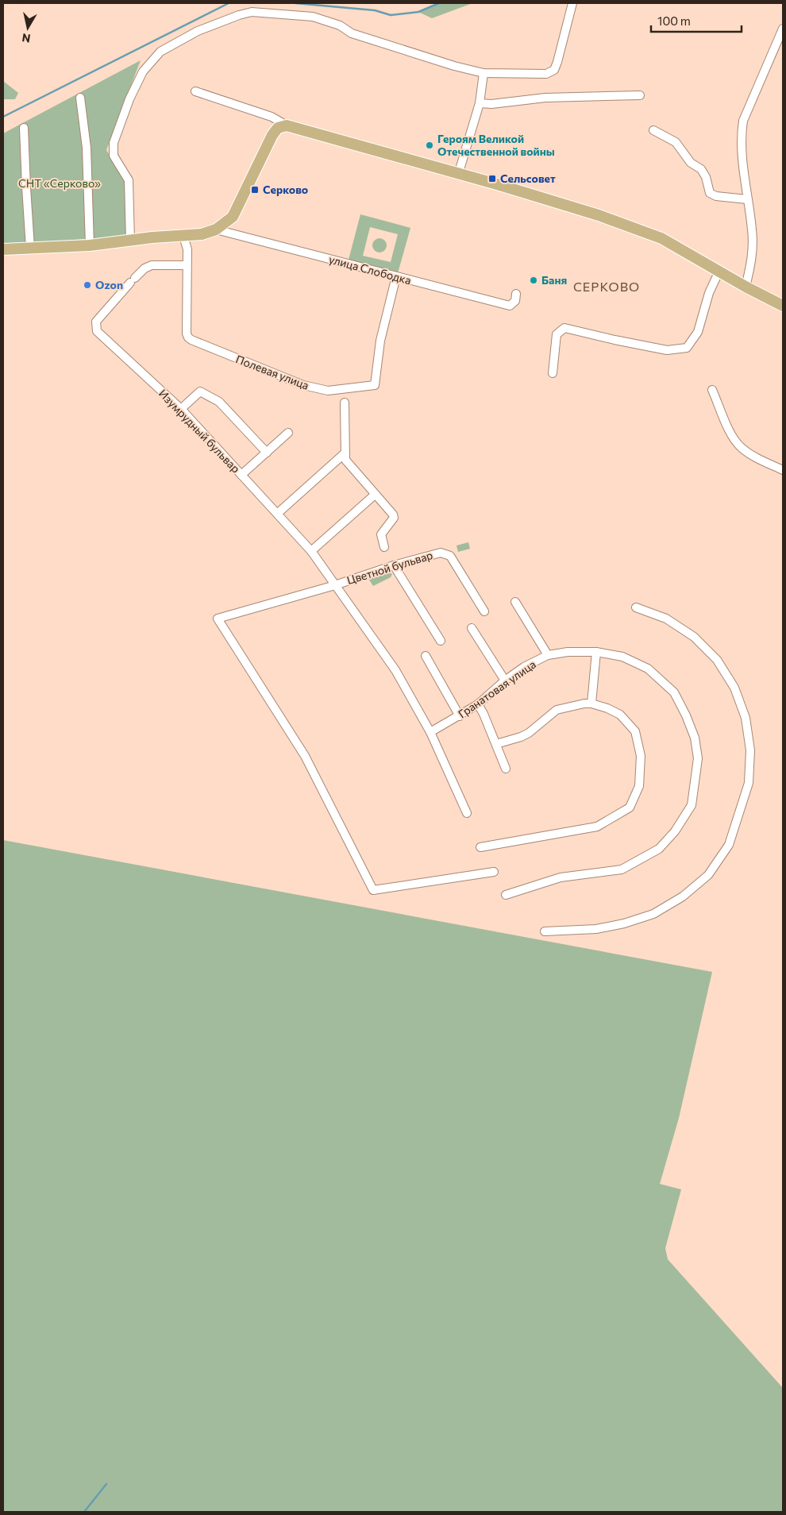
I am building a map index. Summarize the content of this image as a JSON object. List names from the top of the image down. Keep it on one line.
{"streets":{"street":["улица Слободка","Полевая улица","Изумрудный бульвар","Цветной бульвар","Гранатовая улица"]},"crossings":[["улица Слободка","Полевая улица"],["Полевая улица","Изумрудный бульвар"],["Изумрудный бульвар","Цветной бульвар"],["Изумрудный бульвар","Гранатовая улица"]],"districts":["СЕРКОВО"],"parks":["СНТ «Серково»"],"places":{"other":["Героям Великой Отечественной войны","Баня","Ozon"],"transit":["Сельсовет","Серково"]},"scale_bar":"100 m","north":"bottom"}
